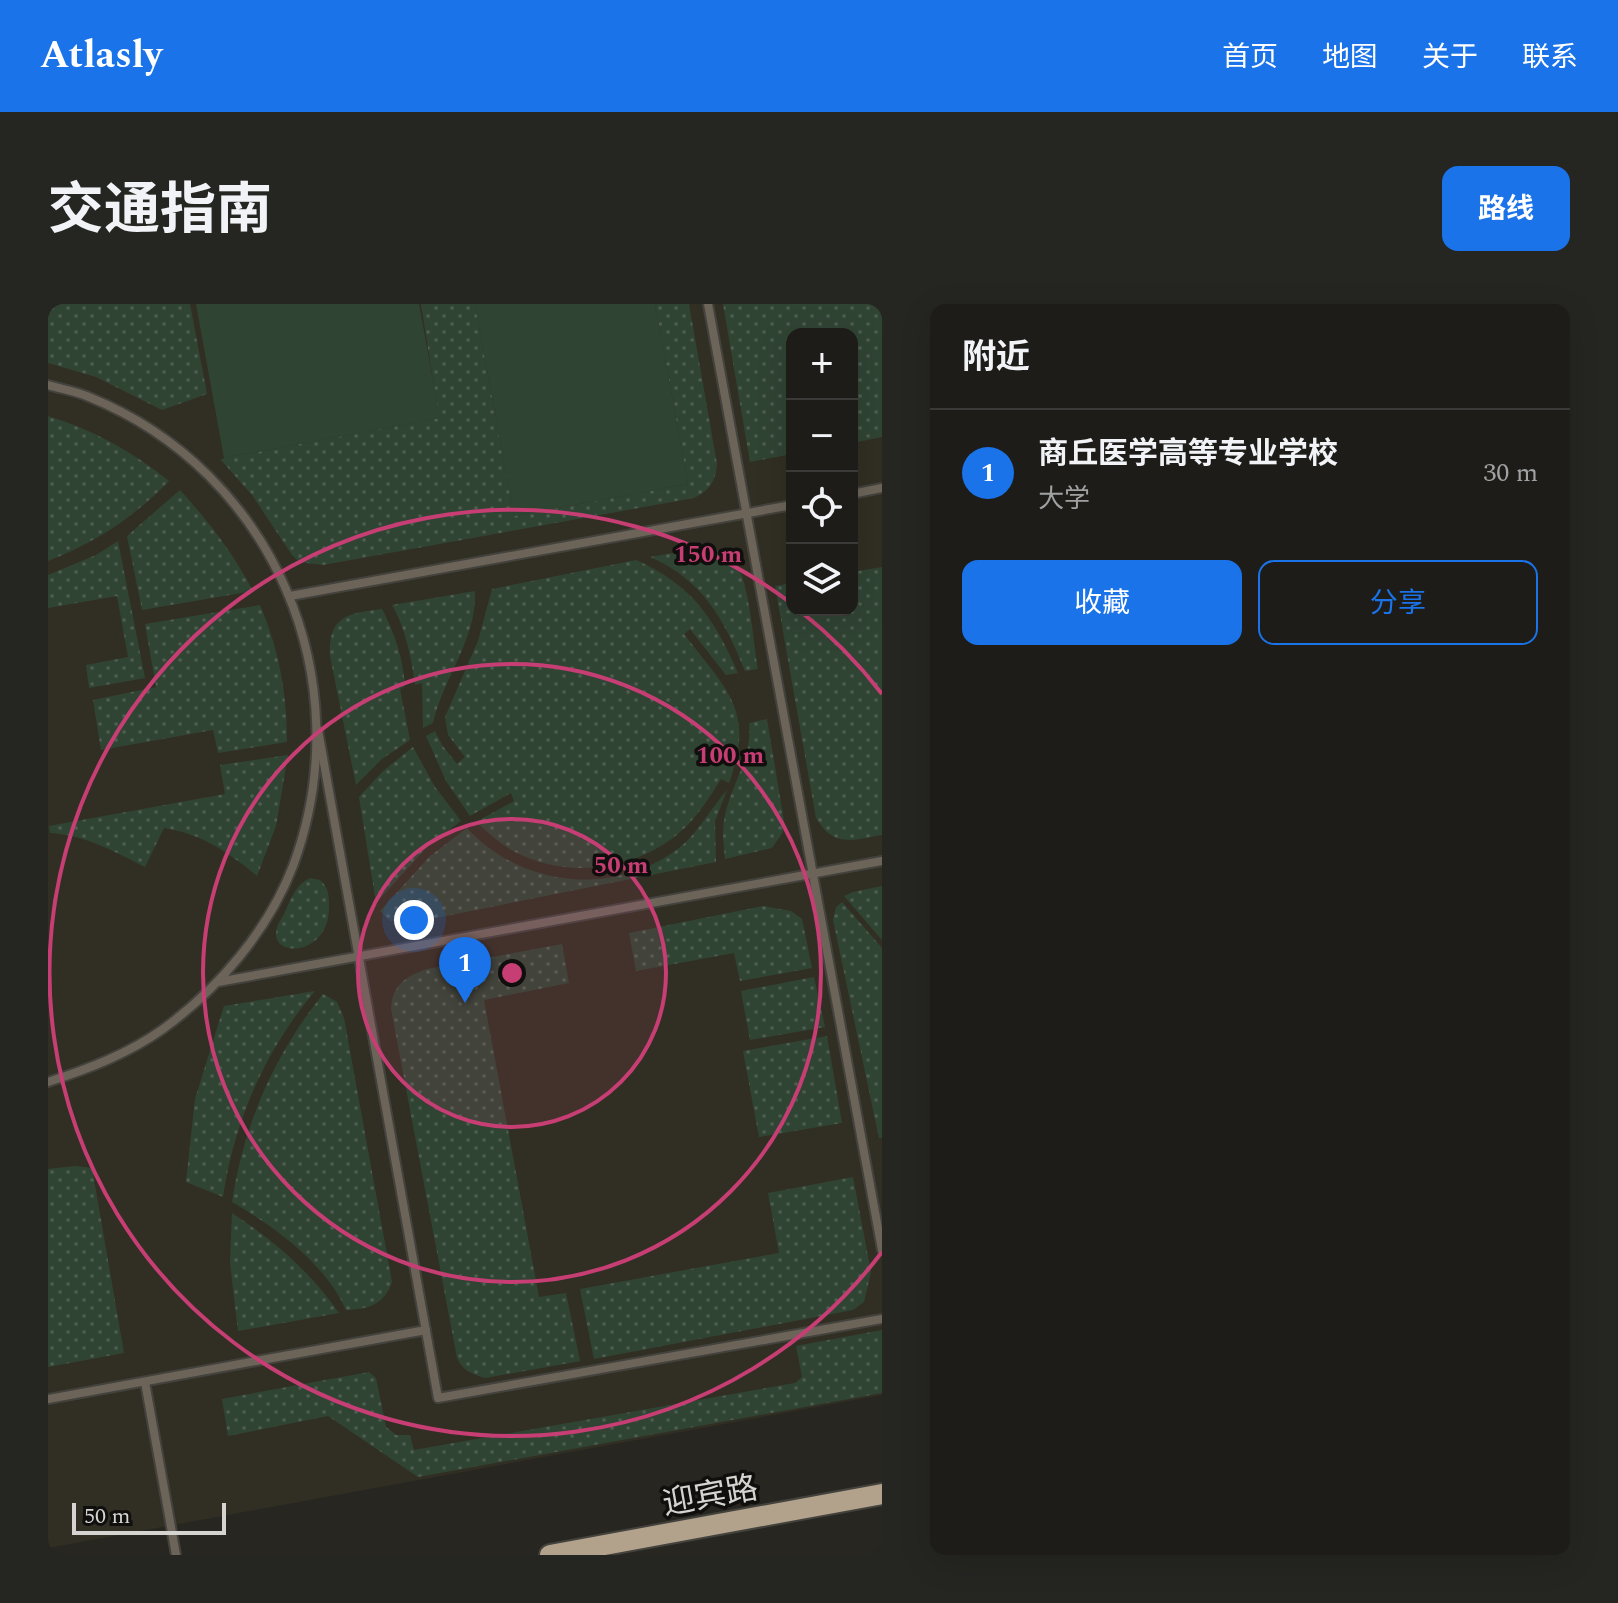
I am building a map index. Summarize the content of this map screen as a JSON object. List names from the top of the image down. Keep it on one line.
{"streets":{"main road":["迎宾路"]},"scale_bar":"50 m","page":{"header":"Atlasly","nav":["首页","地图","关于","联系"],"title":"交通指南","buttons":["路线",["收藏","分享"]],"heading":"附近","map_buttons":["+","−"],"list":[{"mark":"1","name":"商丘医学高等专业学校","note":"大学","value":"30 m"}],"pins":"1","scale":"50 m"},"rings":["150 m","100 m","50 m"]}
